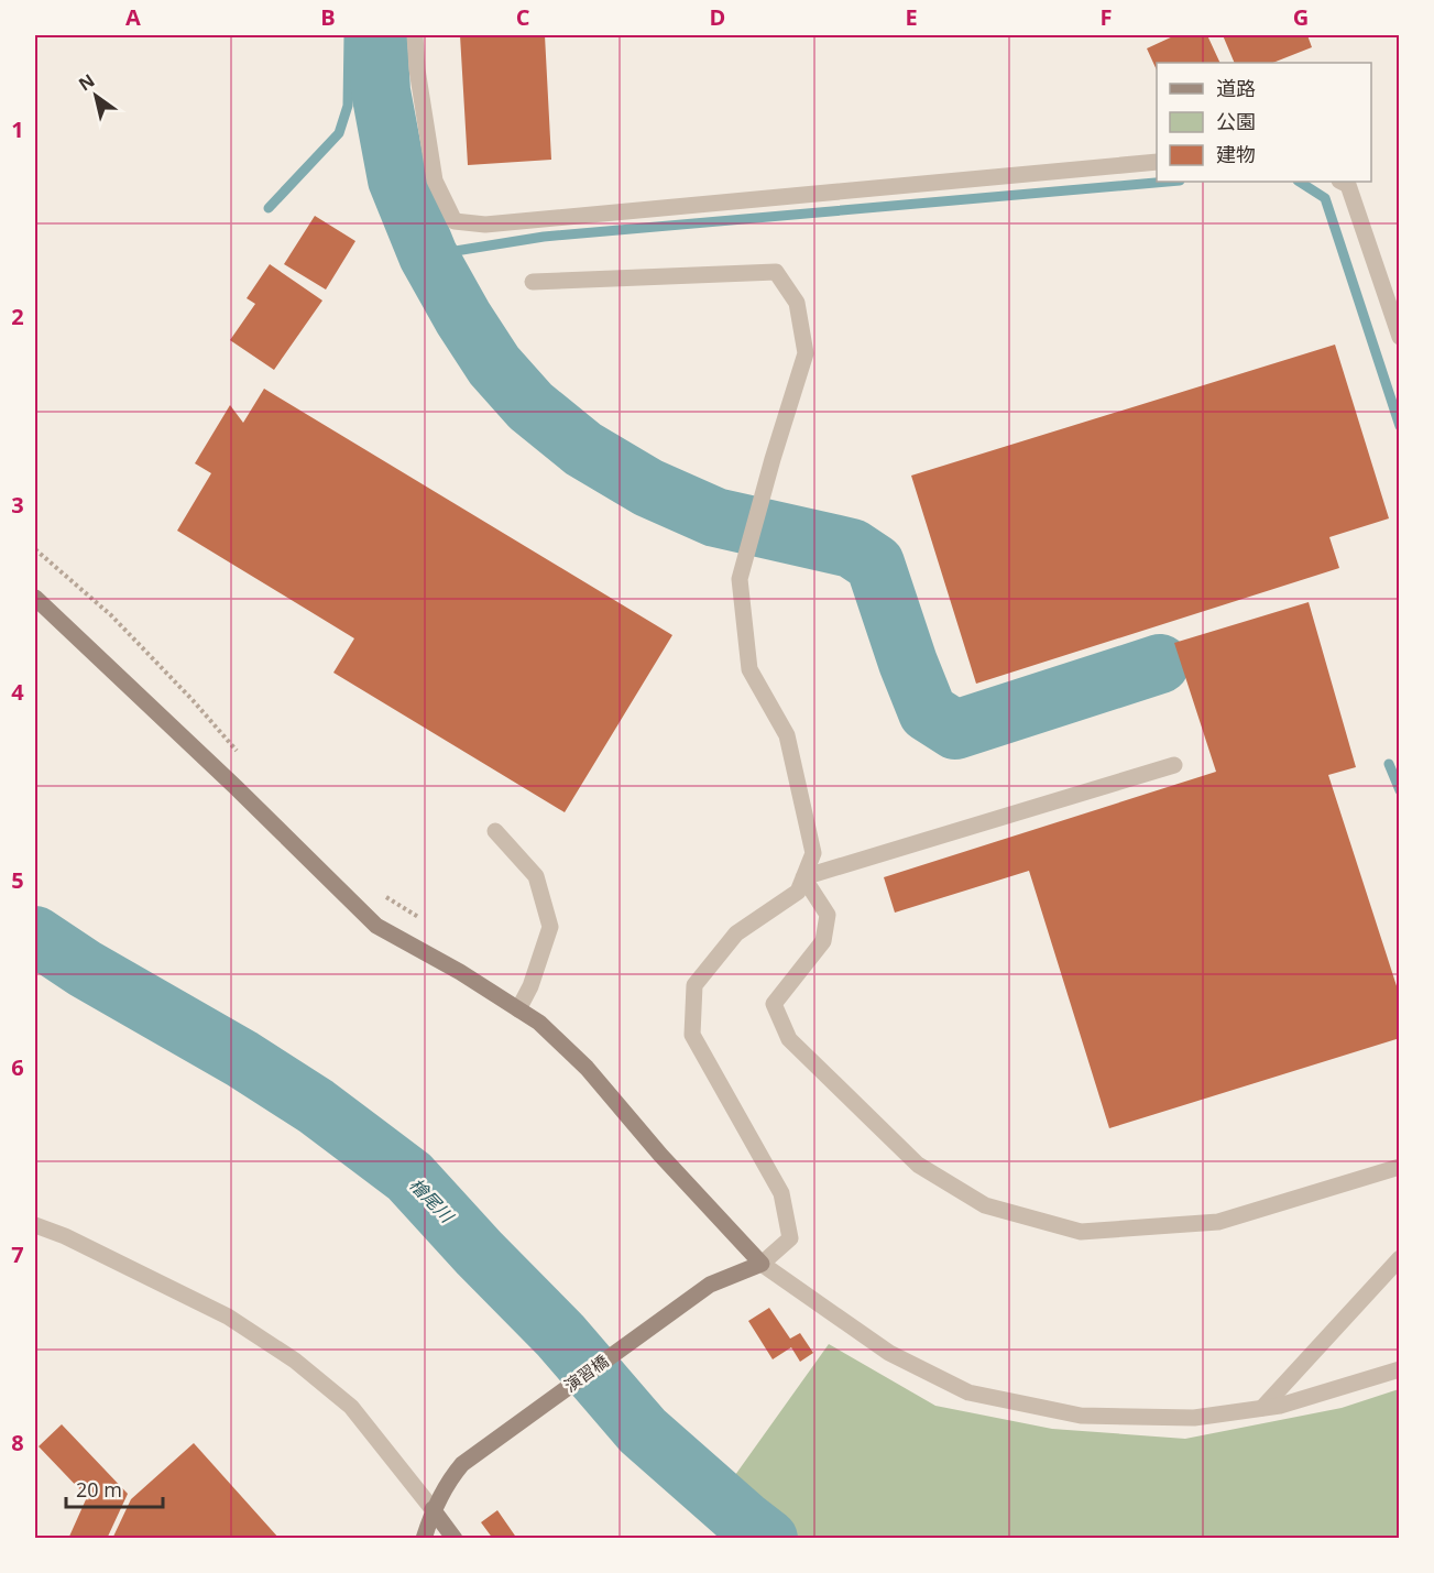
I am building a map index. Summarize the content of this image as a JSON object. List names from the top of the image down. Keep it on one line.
{"streets":{"street":["演習橋"]},"water":["檜尾川"],"legend":["道路","公園","建物"],"scale_bar":"20 m","north":"top left","grid":{"columns":["A","B","C","D","E","F","G"],"rows":["1","2","3","4","5","6","7","8"]}}
